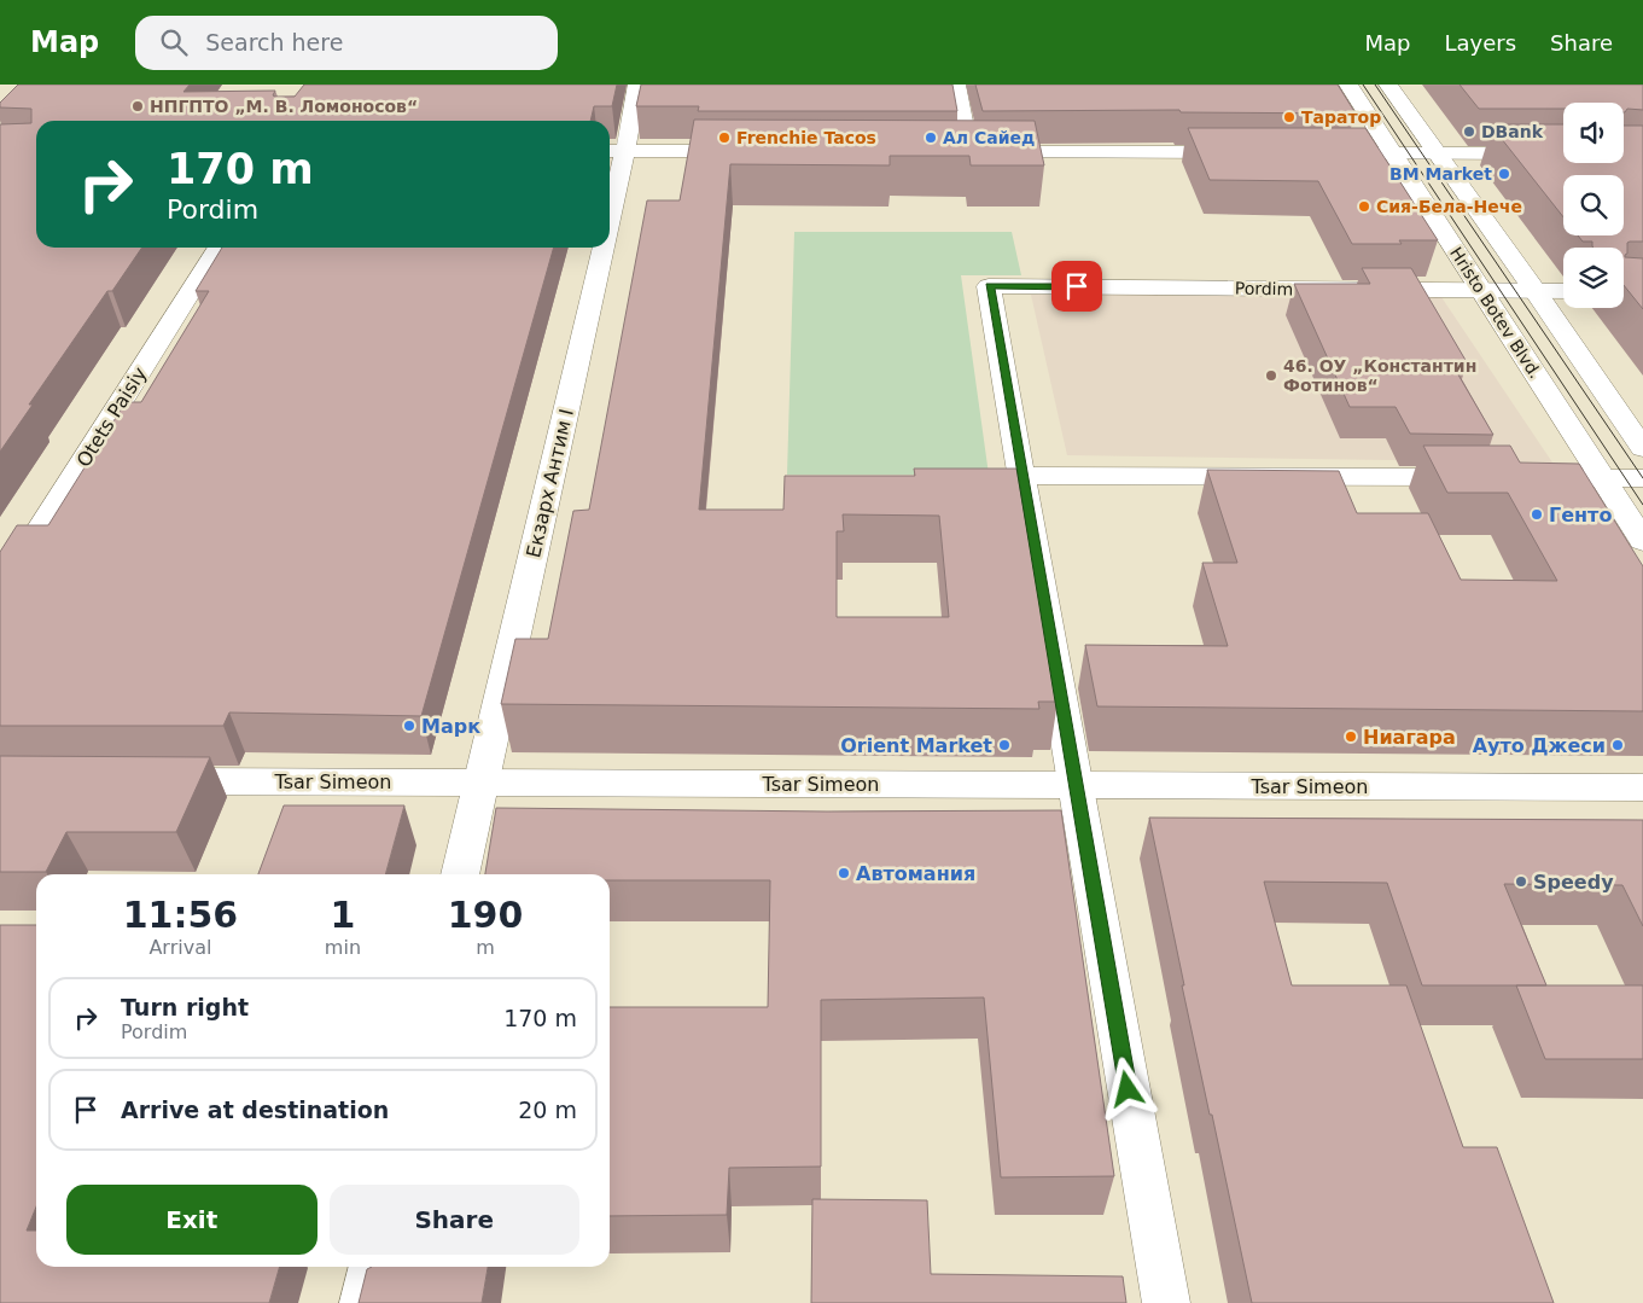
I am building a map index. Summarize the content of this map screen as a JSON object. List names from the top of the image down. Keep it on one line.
{"streets":{"street":["Pordim","Hristo Botev Blvd.","Otets Paisiy","Екзарх Антим I","Tsar Simeon"]},"crossings":[["Pordim","Hristo Botev Blvd."],["Екзарх Антим I","Tsar Simeon"]],"places":["НПГПТО „М. В. Ломоносов“","Таратор","DBank","Frenchie Tacos","Ал Сайед","BM Market","Сия-Бела-Нече","46. ОУ „Константин Фотинов“","Генто","Марк","Ниагара","Orient Market","Ауто Джеси","Автомания","Speedy"],"page":{"header":"Map","search":"Search here","nav":["Map","Layers","Share"],"turn":["170 m","Pordim"],"eta":["11:56","Arrival","1","min","190","m"],"list":[{"name":"Turn right","note":"Pordim","value":"170 m"},{"name":"Arrive at destination","value":"20 m"}],"buttons":["Exit","Share"]}}
